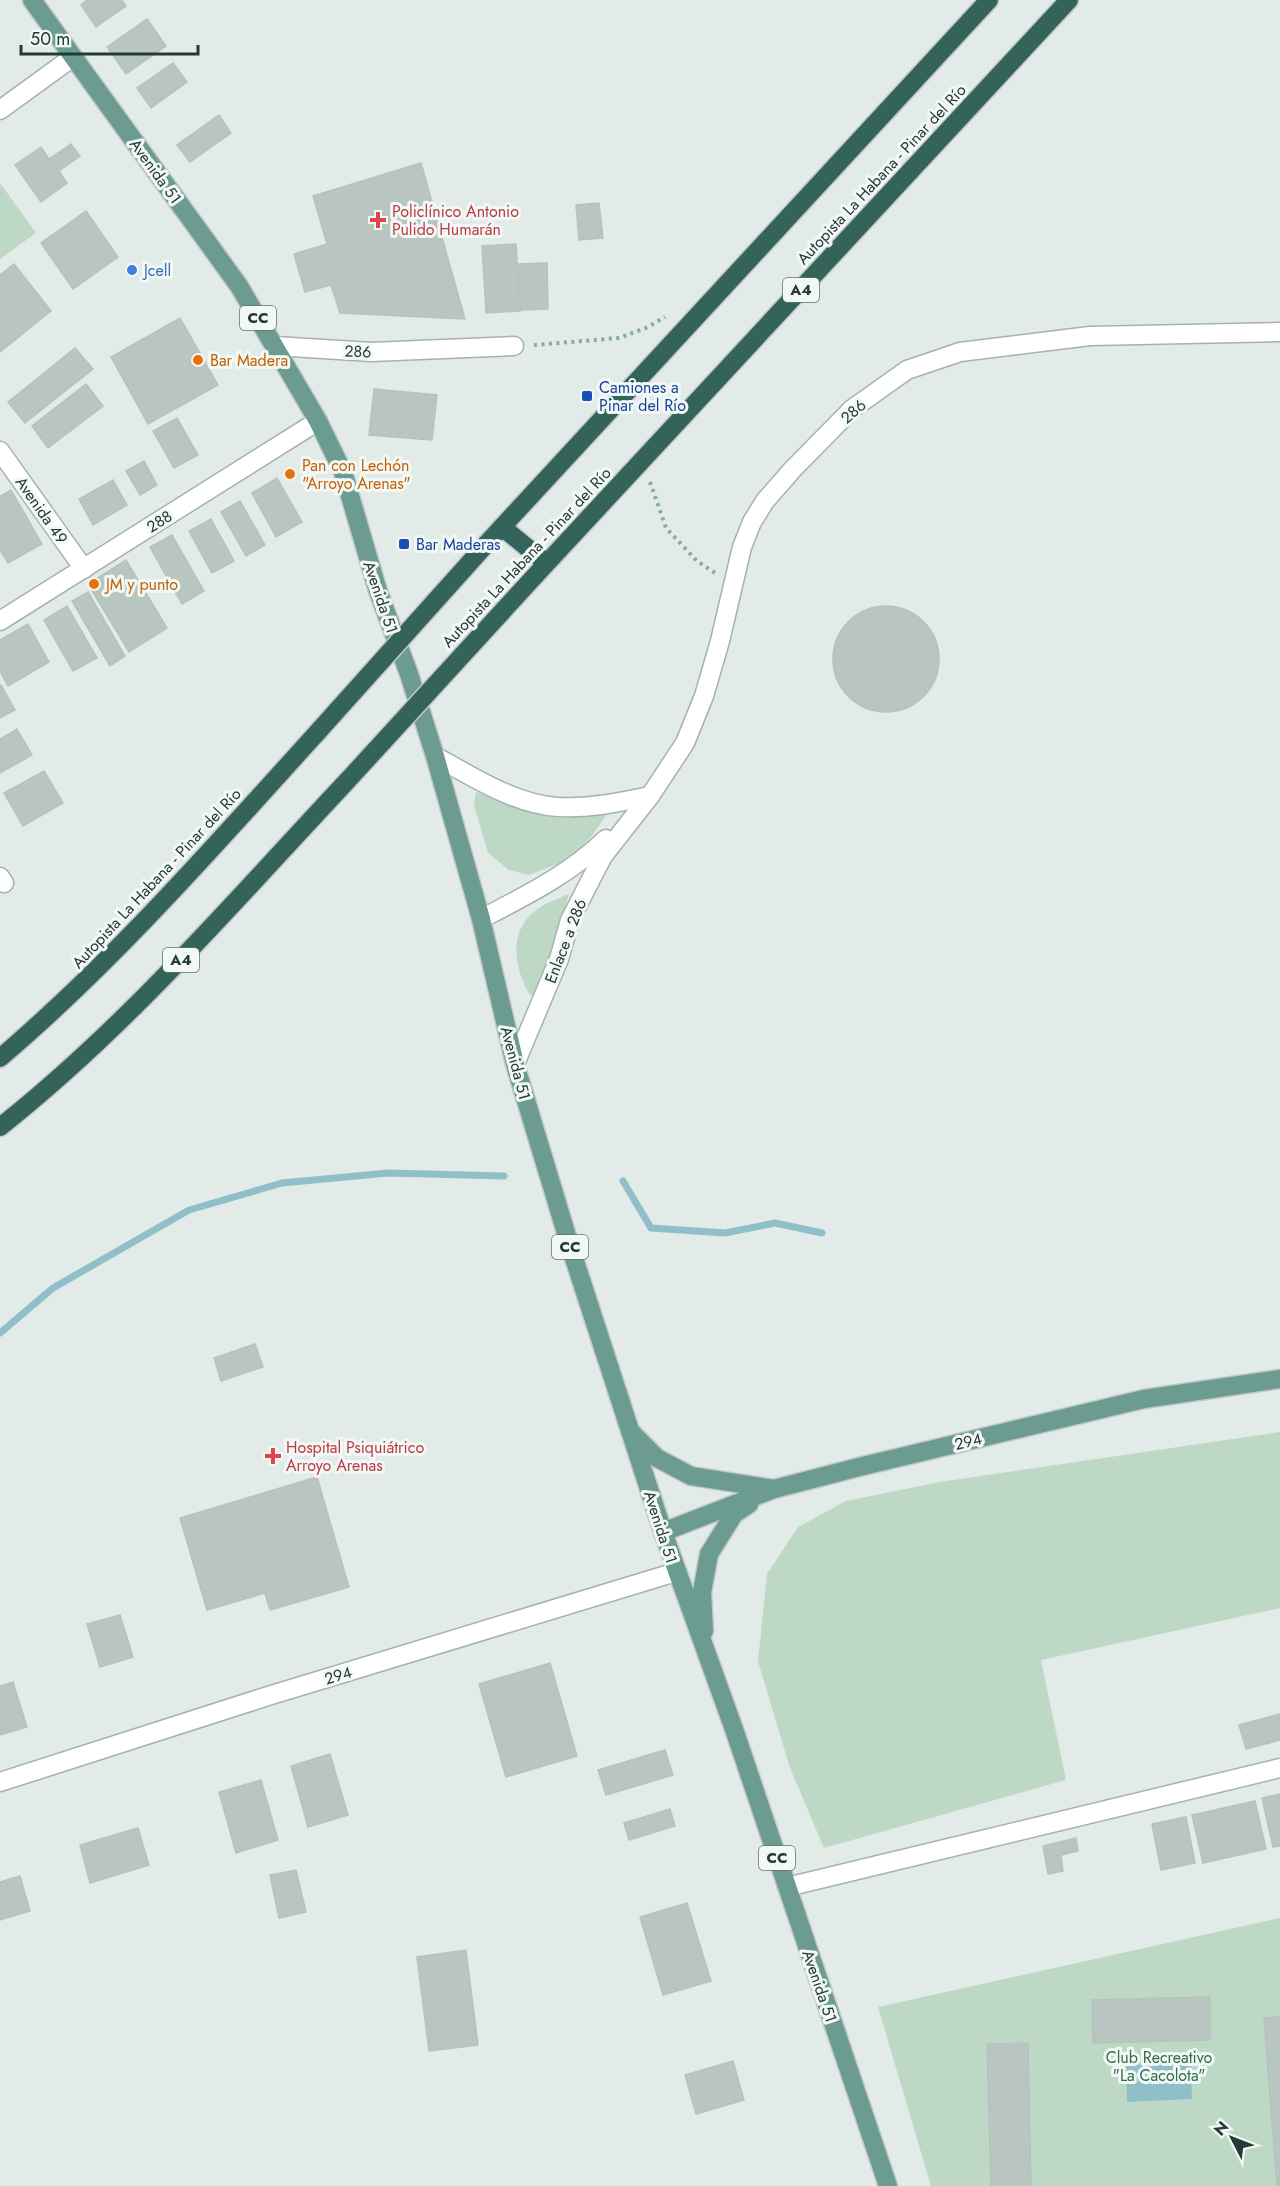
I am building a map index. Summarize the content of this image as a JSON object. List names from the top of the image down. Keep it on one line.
{"streets":{"highway":["Autopista La Habana - Pinar del Río","A4"],"main road":["Avenida 51","CC","294"],"street":["286","Avenida 49","288","Enlace a 286"]},"crossings":[["Avenida 51","286"],["Avenida 51","288"],["Avenida 51","Enlace a 286"],["Avenida 51","294"],["286","Enlace a 286"],["Avenida 49","288"]],"parks":["Club Recreativo \"La Cacolota\""],"places":{"health":["Policlínico Antonio Pulido Humarán","Hospital Psiquiátrico Arroyo Arenas"],"other":["Jcell","Bar Madera","Pan con Lechón \"Arroyo Arenas\"","JM y punto"],"transit":["Camiones a Pinar del Río","Bar Maderas"]},"scale_bar":"50 m","north":"top left"}
